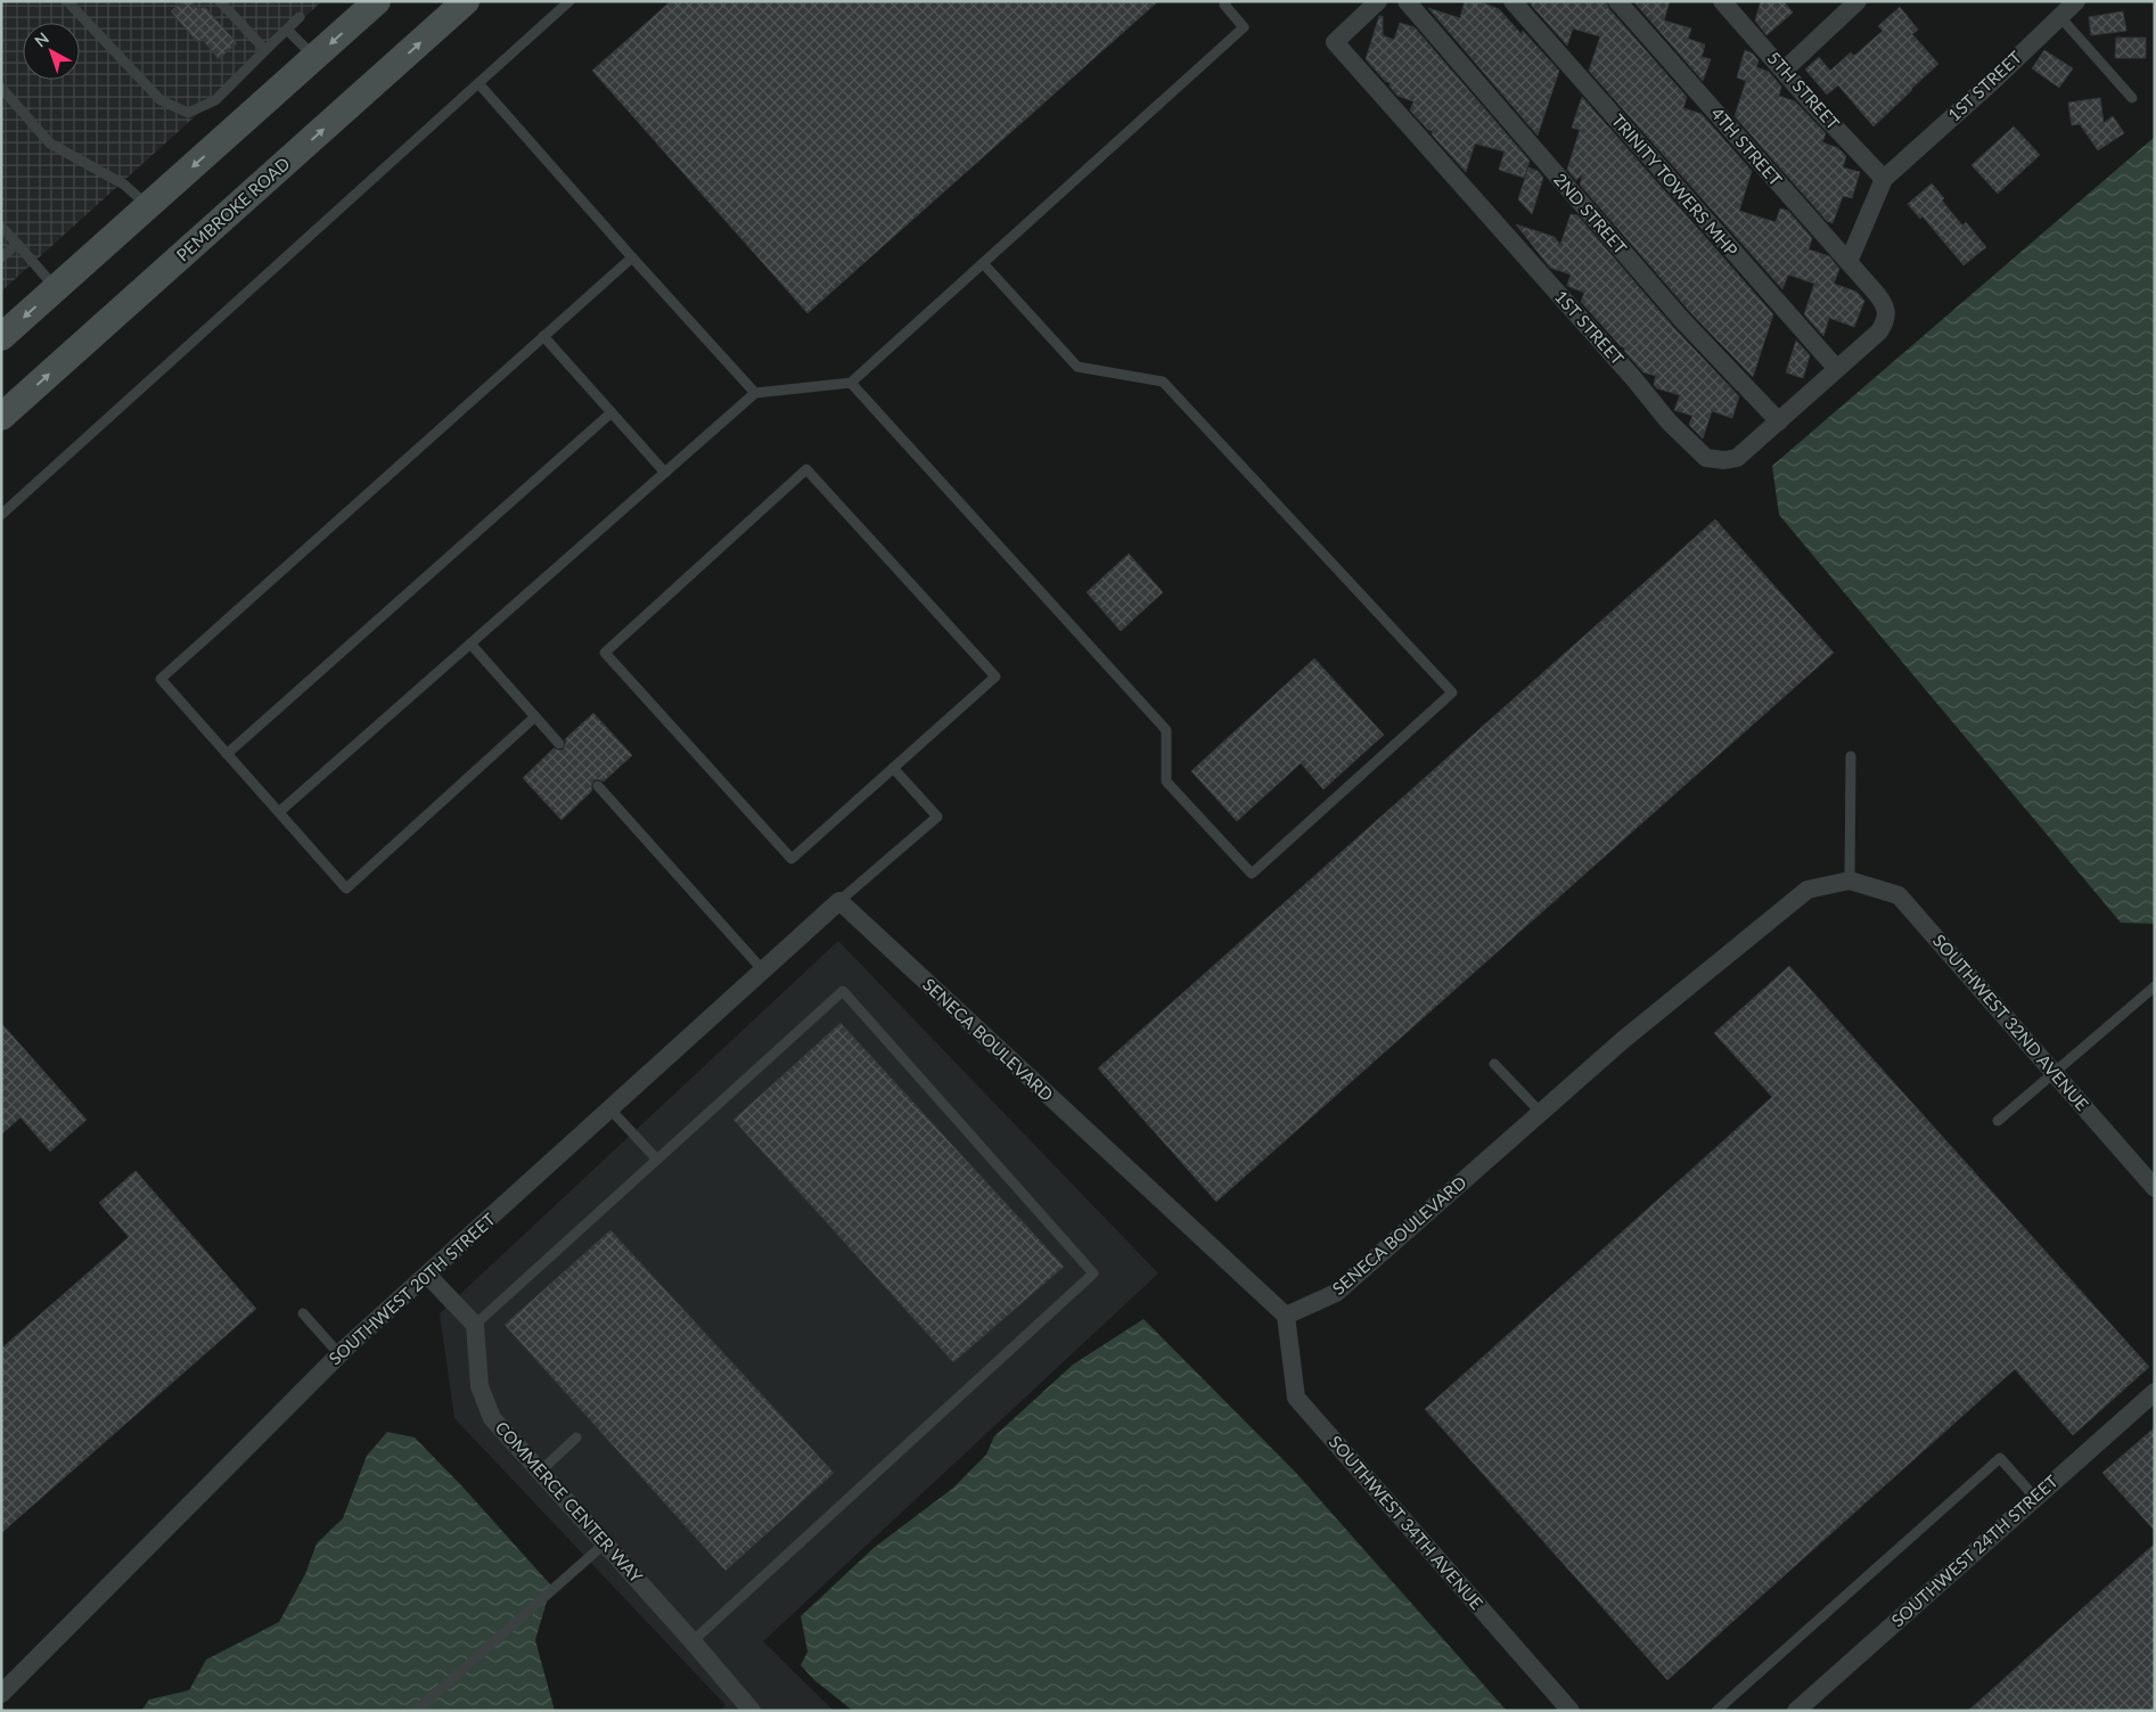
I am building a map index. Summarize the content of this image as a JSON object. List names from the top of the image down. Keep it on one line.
{"streets":{"main road":["PEMBROKE ROAD"],"street":["1ST STREET","5TH STREET","4TH STREET","TRINITY TOWERS MHP","2ND STREET","SOUTHWEST 32ND AVENUE","SENECA BOULEVARD","SOUTHWEST 20TH STREET","COMMERCE CENTER WAY","SOUTHWEST 34TH AVENUE","SOUTHWEST 24TH STREET"]},"crossings":[["1ST STREET","5TH STREET"],["1ST STREET","4TH STREET"],["1ST STREET","TRINITY TOWERS MHP"],["1ST STREET","2ND STREET"],["SOUTHWEST 32ND AVENUE","SENECA BOULEVARD"],["SENECA BOULEVARD","SOUTHWEST 20TH STREET"],["SENECA BOULEVARD","SOUTHWEST 34TH AVENUE"]],"north":"top left"}
